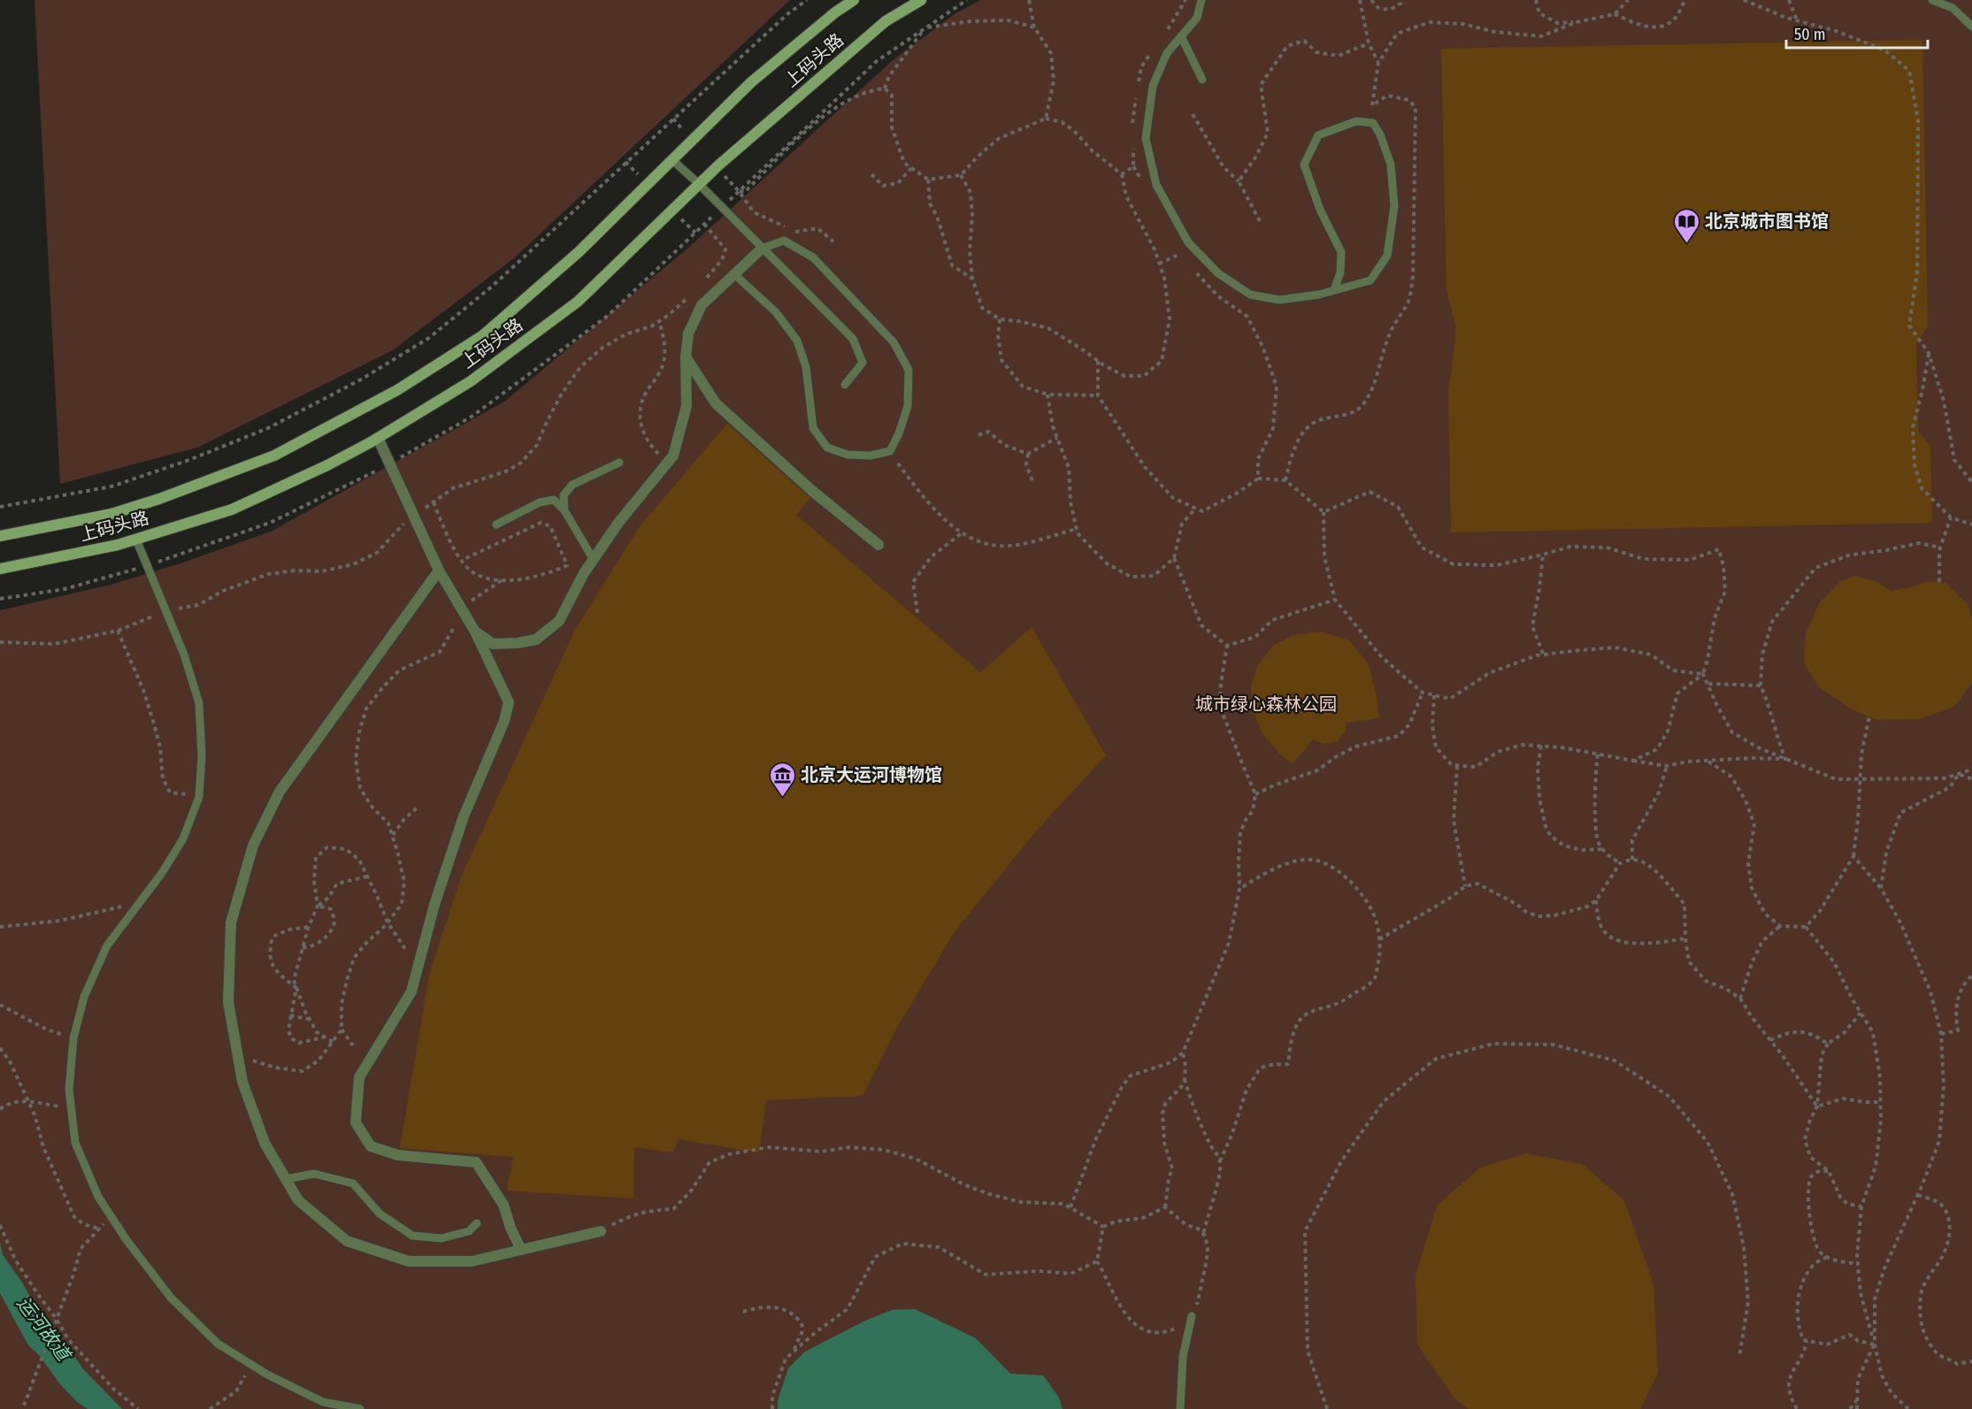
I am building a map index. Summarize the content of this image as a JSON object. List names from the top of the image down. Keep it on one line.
{"streets":{"main road":["上码头路"]},"water":["运河故道"],"parks":["城市绿心森林公园"],"places":{"library":["北京城市图书馆"],"museum":["北京大运河博物馆"]},"scale_bar":"50 m"}
